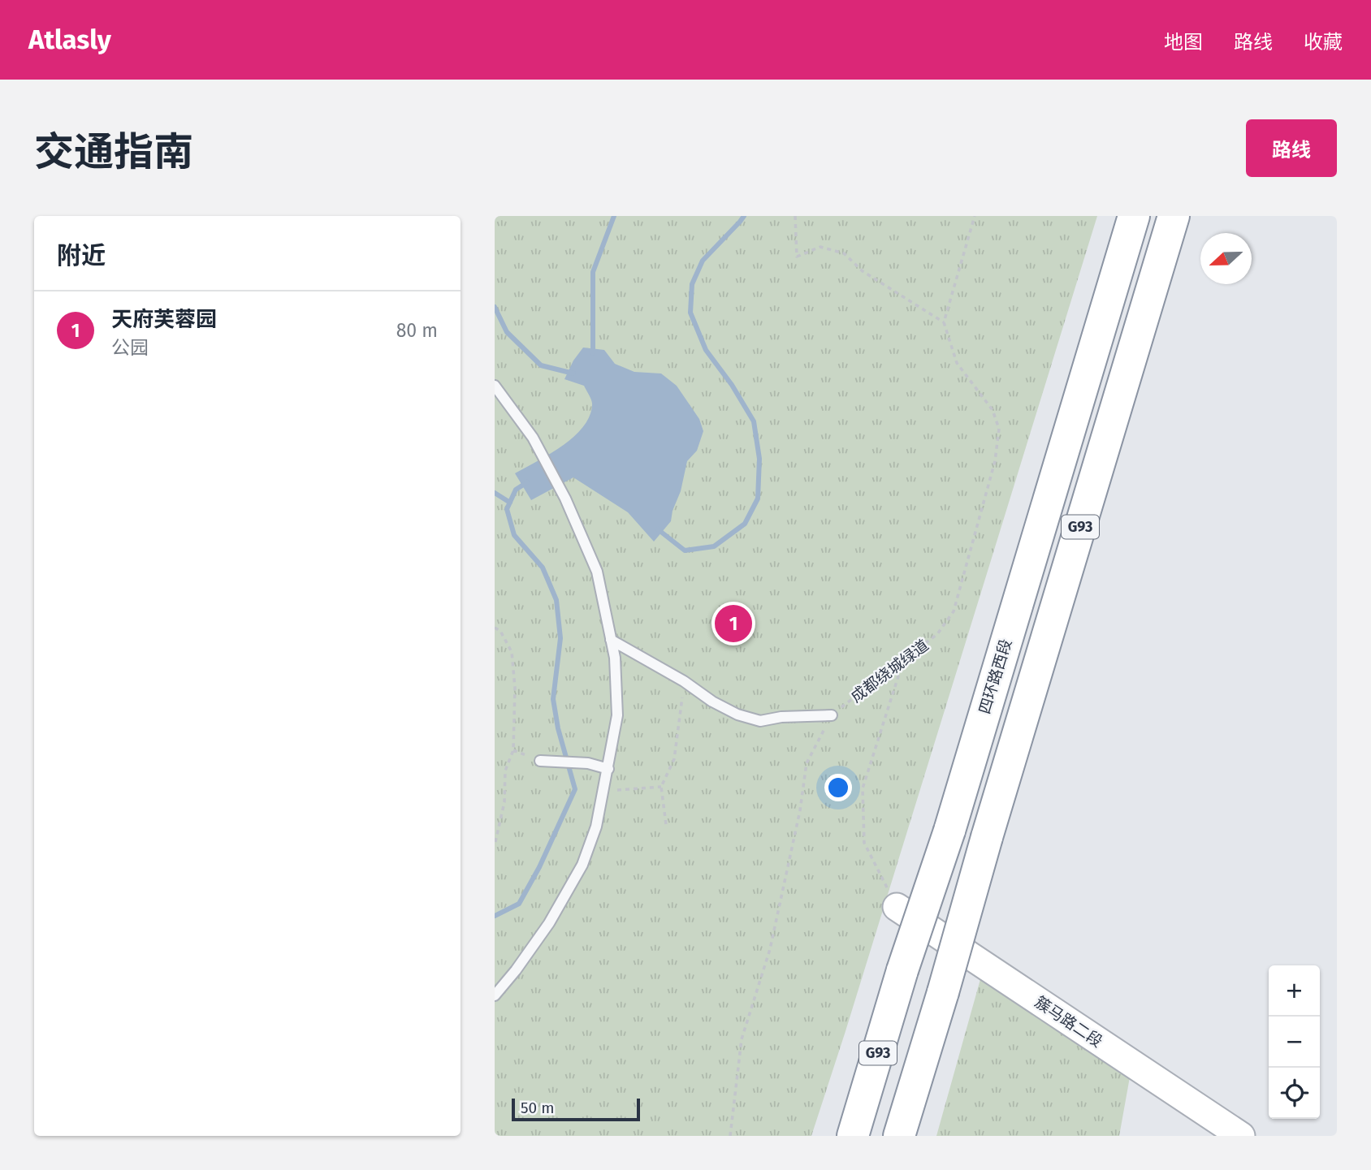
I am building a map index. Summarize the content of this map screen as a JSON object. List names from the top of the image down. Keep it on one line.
{"streets":{"highway":["G93","四环路西段"],"main road":["簇马路二段"],"path":["成都绕城绿道"]},"scale_bar":"50 m","north":"left","page":{"header":"Atlasly","nav":["地图","路线","收藏"],"title":"交通指南","buttons":"路线","heading":"附近","list":[{"mark":"1","name":"天府芙蓉园","note":"公园","value":"80 m"}],"pins":"1","map_buttons":["+","−"],"scale":"50 m"}}
